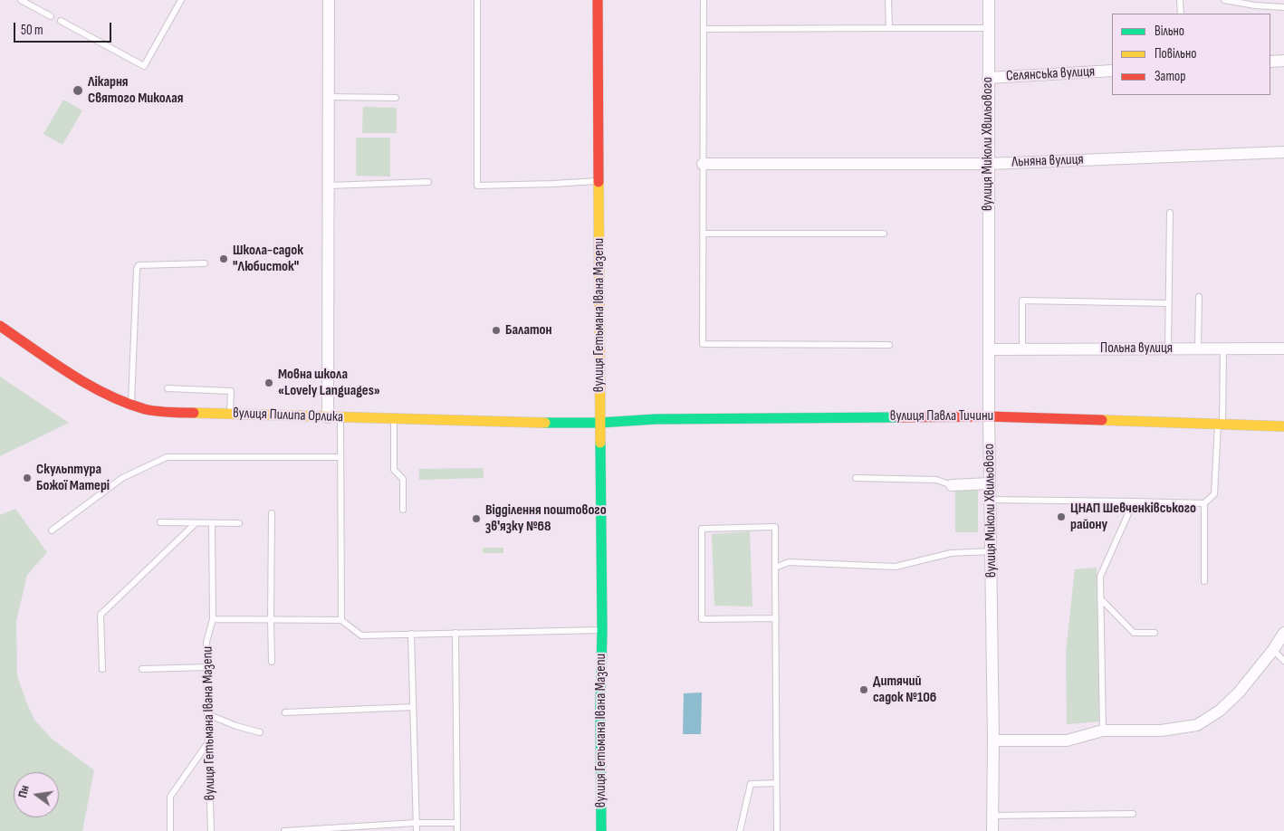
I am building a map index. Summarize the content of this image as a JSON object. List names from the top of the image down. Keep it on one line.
{"streets":{"street":["Селянська вулиця","вулиця Миколи Хвильового","Льняна вулиця","вулиця Гетьмана Івана Мазепи","Польна вулиця","вулиця Пилипа Орлика","вулиця Павла Тичини"]},"crossings":[["Селянська вулиця","вулиця Миколи Хвильового"],["вулиця Миколи Хвильового","Льняна вулиця"],["вулиця Миколи Хвильового","Польна вулиця"],["вулиця Миколи Хвильового","вулиця Павла Тичини"],["вулиця Гетьмана Івана Мазепи","вулиця Пилипа Орлика"],["вулиця Гетьмана Івана Мазепи","вулиця Павла Тичини"],["вулиця Пилипа Орлика","вулиця Павла Тичини"]],"places":["Лікарня Святого Миколая","Школа-садок \"Любисток\"","Балатон","Мовна школа «Lovely Languages»","Скульптура Божої Матері","ЦНАП Шевченківського району","Відділення поштового зв'язку №68","Дитячий садок №106"],"legend":["Вільно","Повільно","Затор"],"scale_bar":"50 m","north":"left"}
